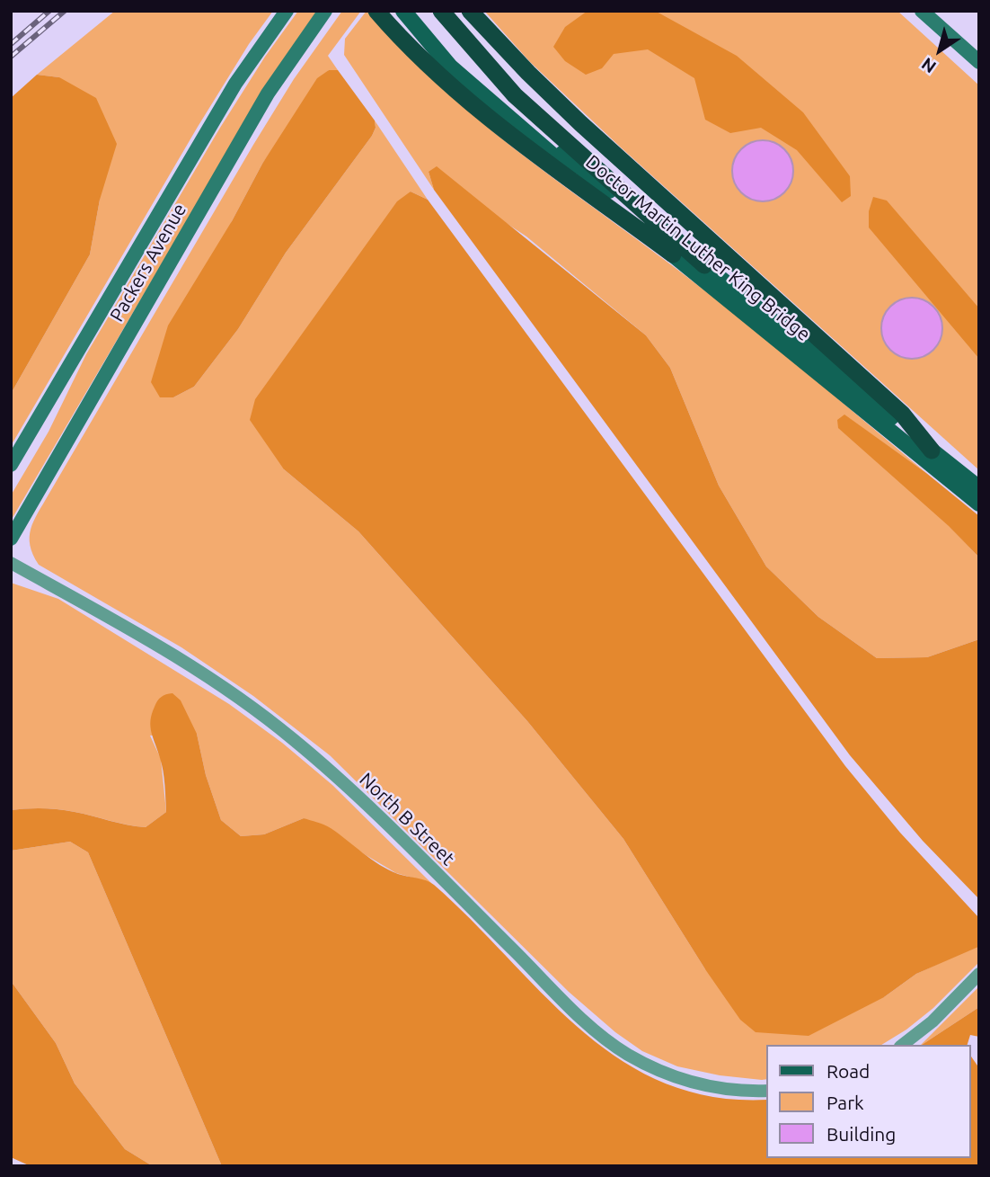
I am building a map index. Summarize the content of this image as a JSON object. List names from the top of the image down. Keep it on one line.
{"streets":{"main road":["Doctor Martin Luther King Bridge","Packers Avenue"],"street":["North B Street"]},"legend":["Road","Park","Building"],"north":"bottom left"}
